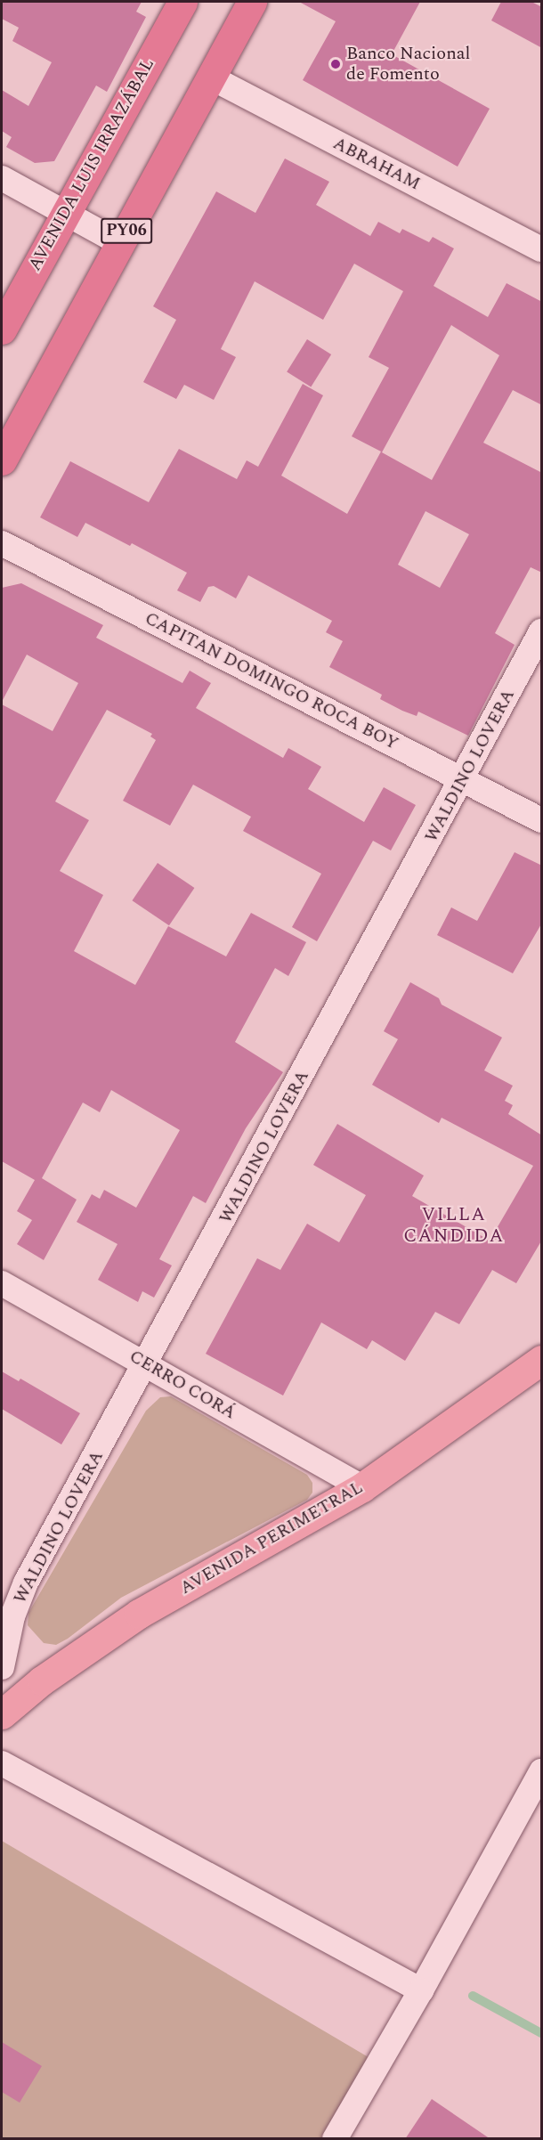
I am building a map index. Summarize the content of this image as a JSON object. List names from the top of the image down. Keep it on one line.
{"streets":{"highway":["AVENIDA LUIS IRRAZÁBAL","PY06"],"main road":["AVENIDA PERIMETRAL"],"street":["ABRAHAM","CAPITAN DOMINGO ROCA BOY","WALDINO LOVERA","CERRO CORÁ"]},"crossings":[["ABRAHAM","PY06"],["CAPITAN DOMINGO ROCA BOY","WALDINO LOVERA"],["WALDINO LOVERA","CERRO CORÁ"],["CERRO CORÁ","AVENIDA PERIMETRAL"]],"districts":["VILLA CÁNDIDA"],"places":["Banco Nacional de Fomento"]}
